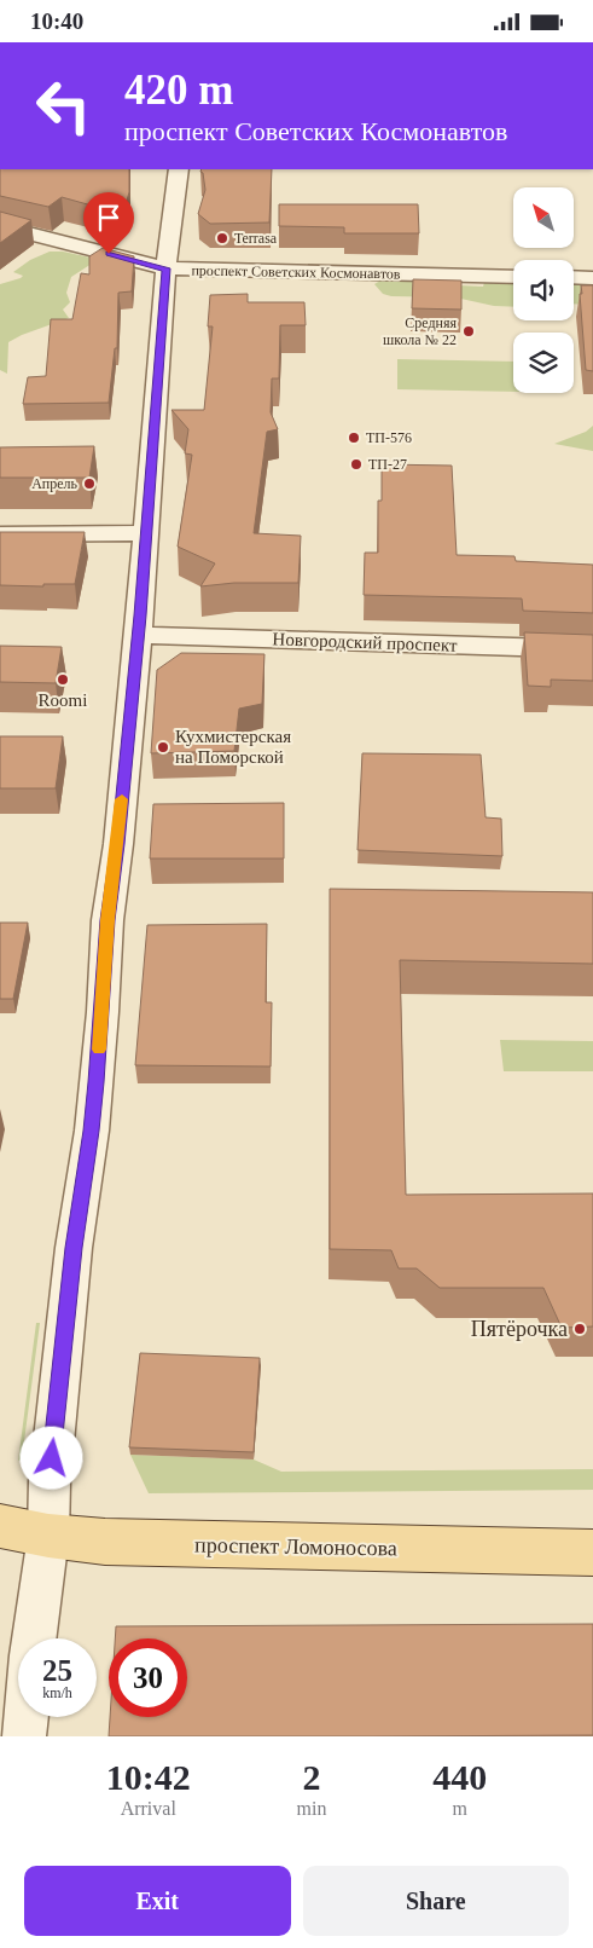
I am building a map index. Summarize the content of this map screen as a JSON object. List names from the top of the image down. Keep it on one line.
{"streets":{"main road":["проспект Ломоносова"],"street":["проспект Советских Космонавтов","Новгородский проспект"]},"places":["Terrasa","Средняя школа № 22","ТП-576","ТП-27","Апрель","Roomi","Кухмистерская на Поморской","Пятёрочка"],"north":"top left","page":{"status":"10:40","turn":["420 m","проспект Советских Космонавтов"],"speed":"25 km/h","limit":"30","eta":["10:42","Arrival","2","min","440","m"],"buttons":["Exit","Share"]}}
